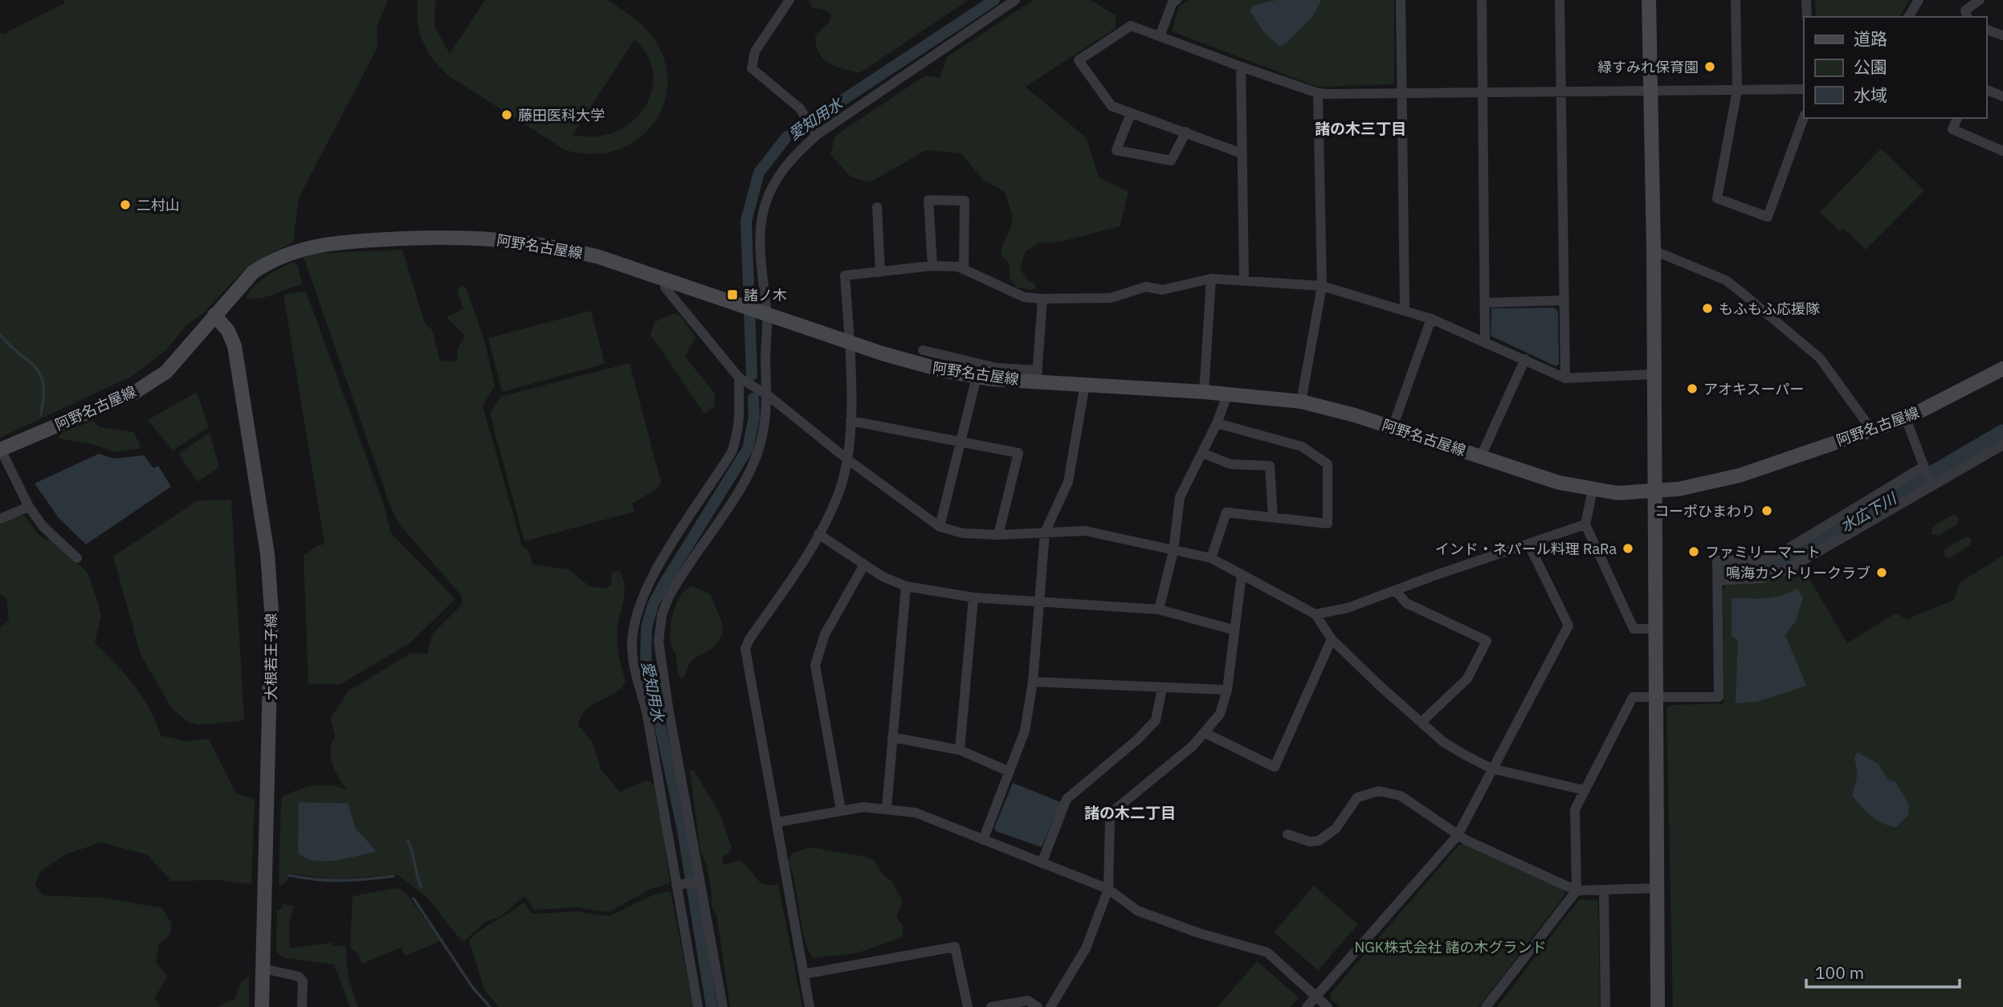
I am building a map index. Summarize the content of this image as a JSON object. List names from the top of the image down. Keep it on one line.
{"streets":{"main road":["阿野名古屋線","大根若王子線"]},"crossings":[["阿野名古屋線","大根若王子線"]],"districts":["諸の木三丁目","諸の木二丁目"],"water":["愛知用水","水広下川"],"parks":["NGK株式会社 諸の木グランド"],"places":{"other":["緑すみれ保育園","藤田医科大学","二村山","もふもふ応援隊","アオキスーパー","コーポひまわり","インド・ネパール料理 RaRa","ファミリーマート","鳴海カントリークラブ"],"transit":["諸ノ木"]},"legend":["道路","公園","水域"],"scale_bar":"100 m"}
